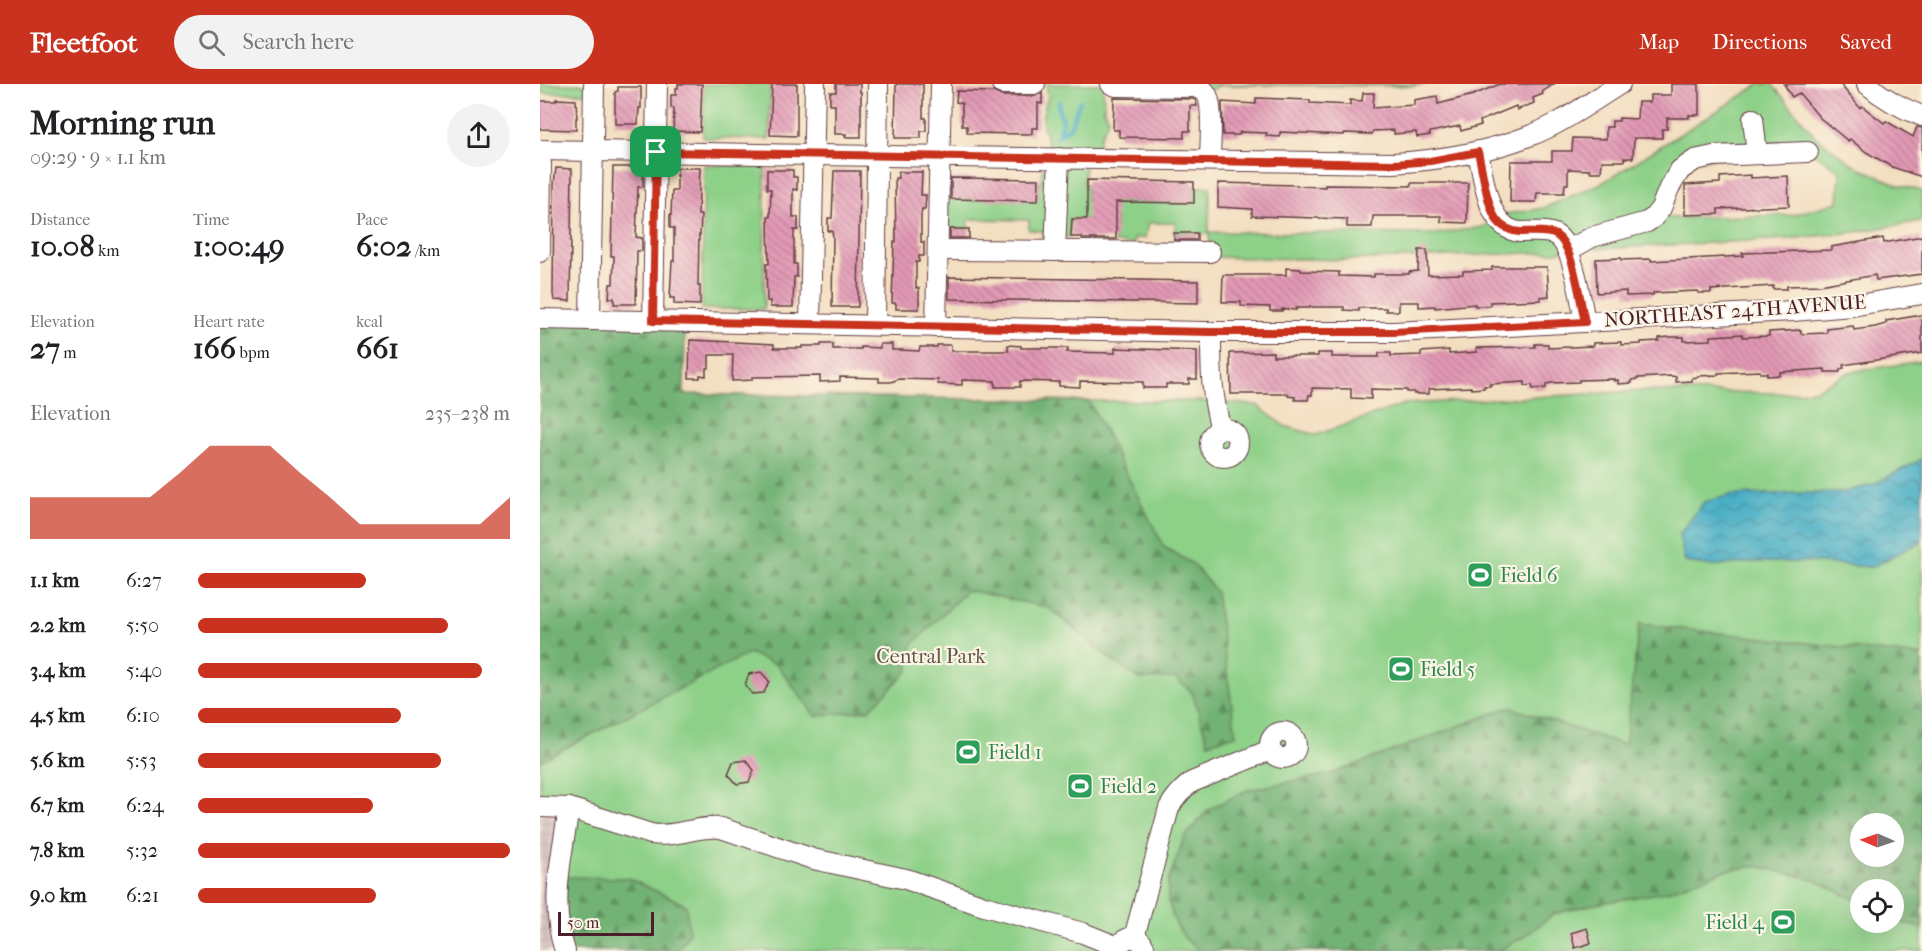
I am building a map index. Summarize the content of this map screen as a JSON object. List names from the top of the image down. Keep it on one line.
{"streets":{"street":["NORTHEAST 24TH AVENUE"]},"parks":["Central Park"],"places":{"sports":["Field 6","Field 5","Field 1","Field 2","Field 4"]},"scale_bar":"50 m","north":"left","page":{"header":"Fleetfoot","search":"Search here","nav":["Map","Directions","Saved"],"heading":["Morning run","09:29 · 9 × 1.1 km"],"stats":[["Distance","10.08 km"],["Time","1:00:49"],["Pace","6:02 /km"],["Elevation","27 m"],["Heart rate","166 bpm"],["kcal","661"]],"chart":["Elevation","235–238 m"],"list":[{"name":"1.1 km","note":"6:27"},{"name":"2.2 km","note":"5:50"},{"name":"3.4 km","note":"5:40"},{"name":"4.5 km","note":"6:10"},{"name":"5.6 km","note":"5:53"},{"name":"6.7 km","note":"6:24"},{"name":"7.8 km","note":"5:32"},{"name":"9.0 km","note":"6:21"}],"scale":"50 m"}}
